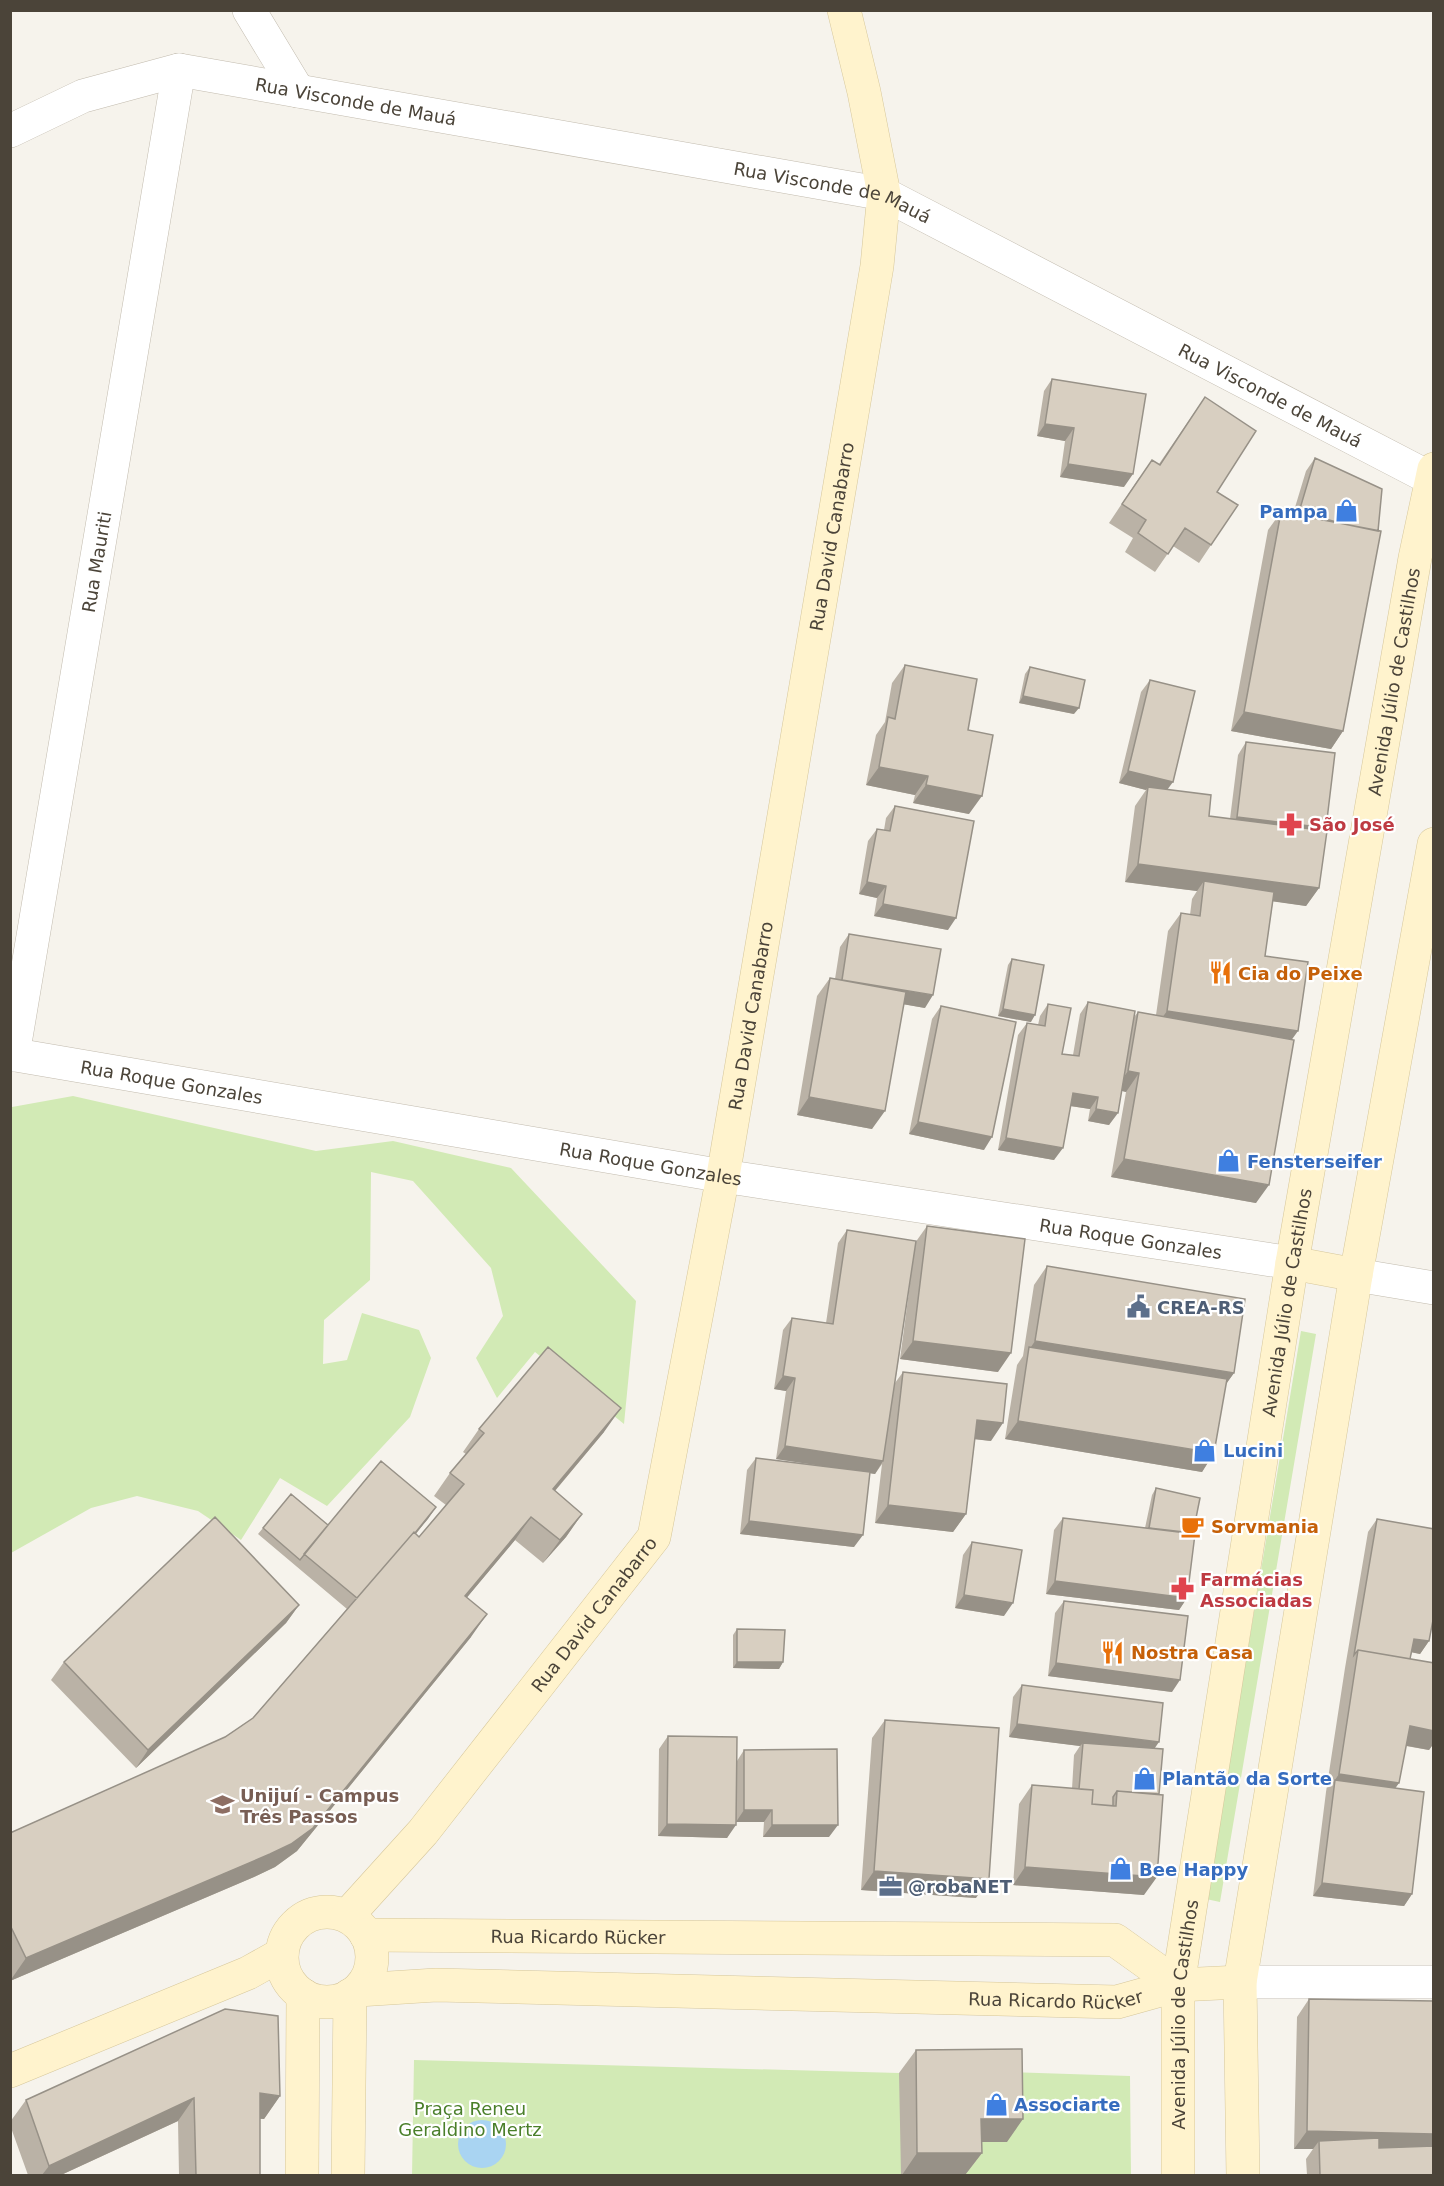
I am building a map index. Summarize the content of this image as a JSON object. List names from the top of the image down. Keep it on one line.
{"streets":{"street":["Rua Visconde de Mauá","Rua David Canabarro","Rua Mauriti","Avenida Júlio de Castilhos","Rua Roque Gonzales","Rua Ricardo Rücker"]},"crossings":[["Rua Visconde de Mauá","Rua David Canabarro"],["Rua Visconde de Mauá","Rua Mauriti"],["Rua Visconde de Mauá","Avenida Júlio de Castilhos"],["Rua David Canabarro","Rua Roque Gonzales"],["Rua David Canabarro","Rua Ricardo Rücker"],["Rua Mauriti","Rua Roque Gonzales"],["Avenida Júlio de Castilhos","Rua Roque Gonzales"],["Avenida Júlio de Castilhos","Rua Ricardo Rücker"]],"parks":["Praça Reneu Geraldino Mertz"],"places":{"shop":["Pampa","Fensterseifer","Lucini","Plantão da Sorte","Bee Happy","Associarte"],"pharmacy":["São José","Farmácias Associadas"],"restaurant":["Cia do Peixe","Nostra Casa"],"public building":["CREA-RS"],"cafe":["Sorvmania"],"school or university":["Unijuí - Campus Três Passos"],"office":["@robaNET"]}}
